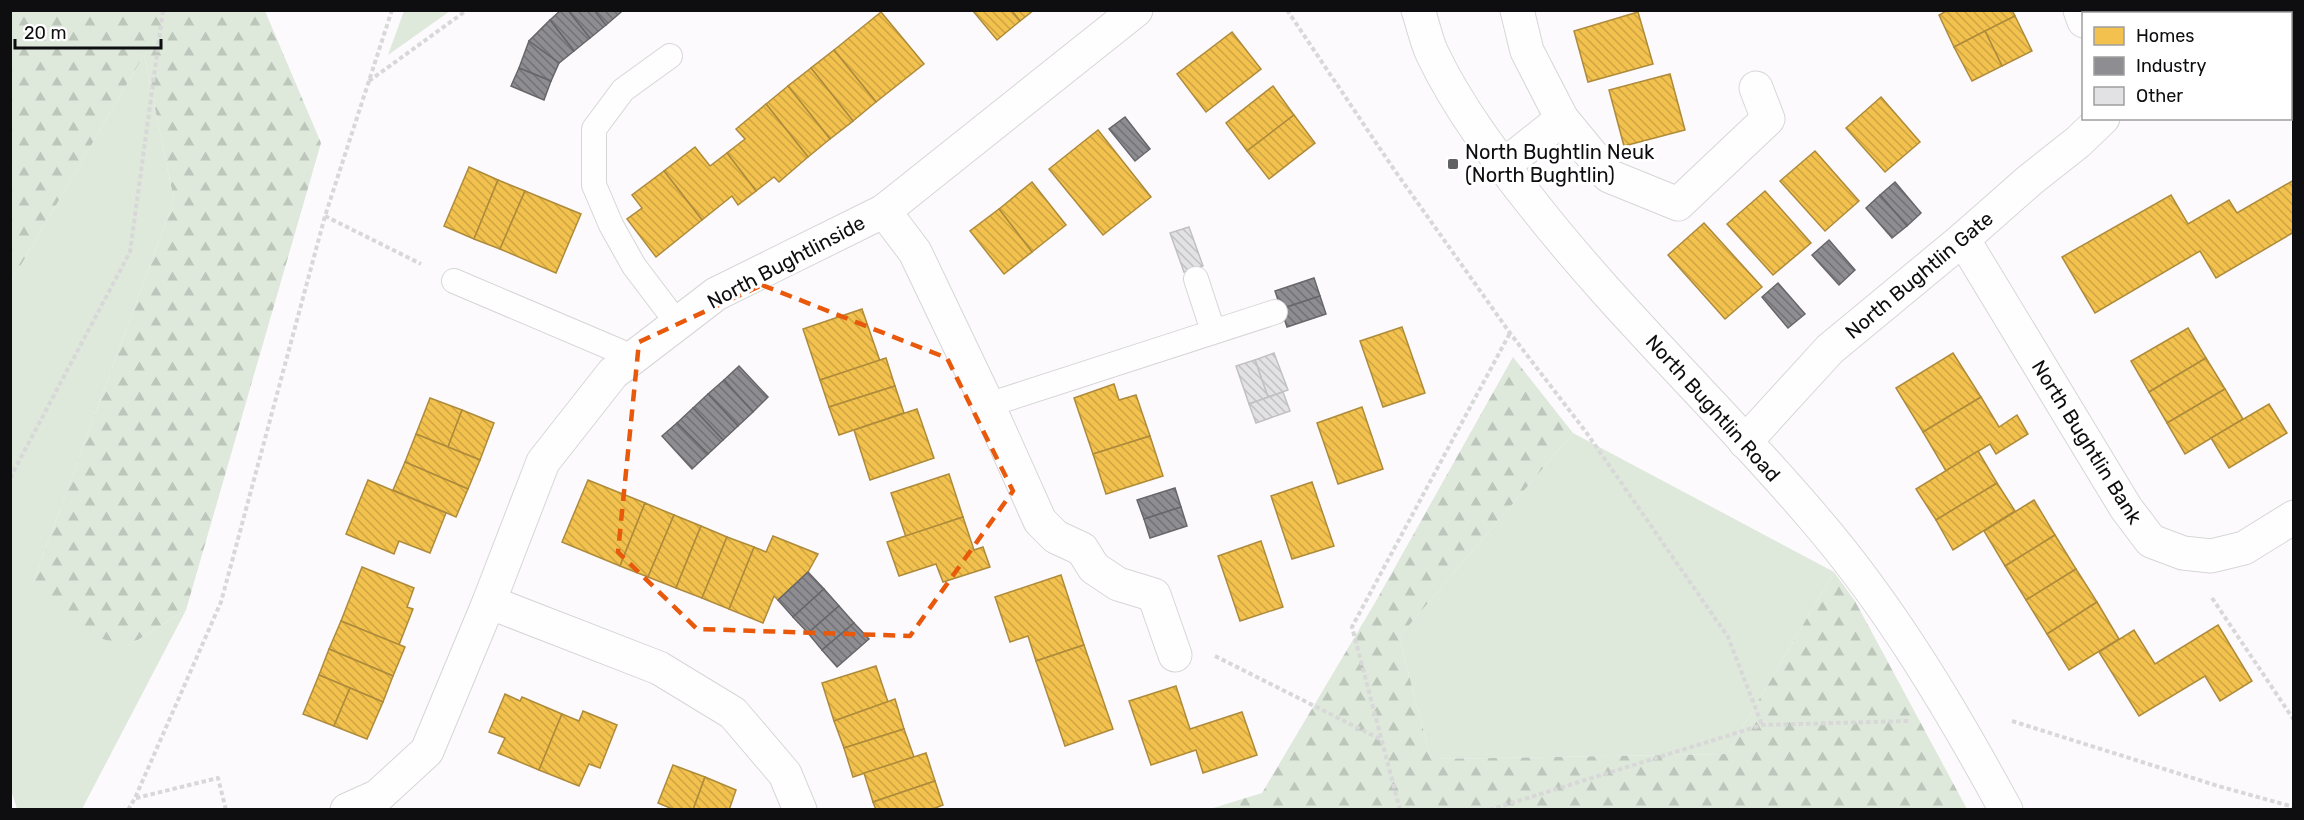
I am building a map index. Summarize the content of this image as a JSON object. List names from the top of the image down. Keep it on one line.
{"streets":{"street":["North Bughtlinside","North Bughtlin Gate","North Bughtlin Road","North Bughtlin Bank"]},"crossings":[["North Bughtlin Gate","North Bughtlin Road"],["North Bughtlin Gate","North Bughtlin Bank"]],"places":{"transit":["North Bughtlin Neuk (North Bughtlin)"]},"legend":["Homes","Industry","Other"],"scale_bar":"20 m"}
